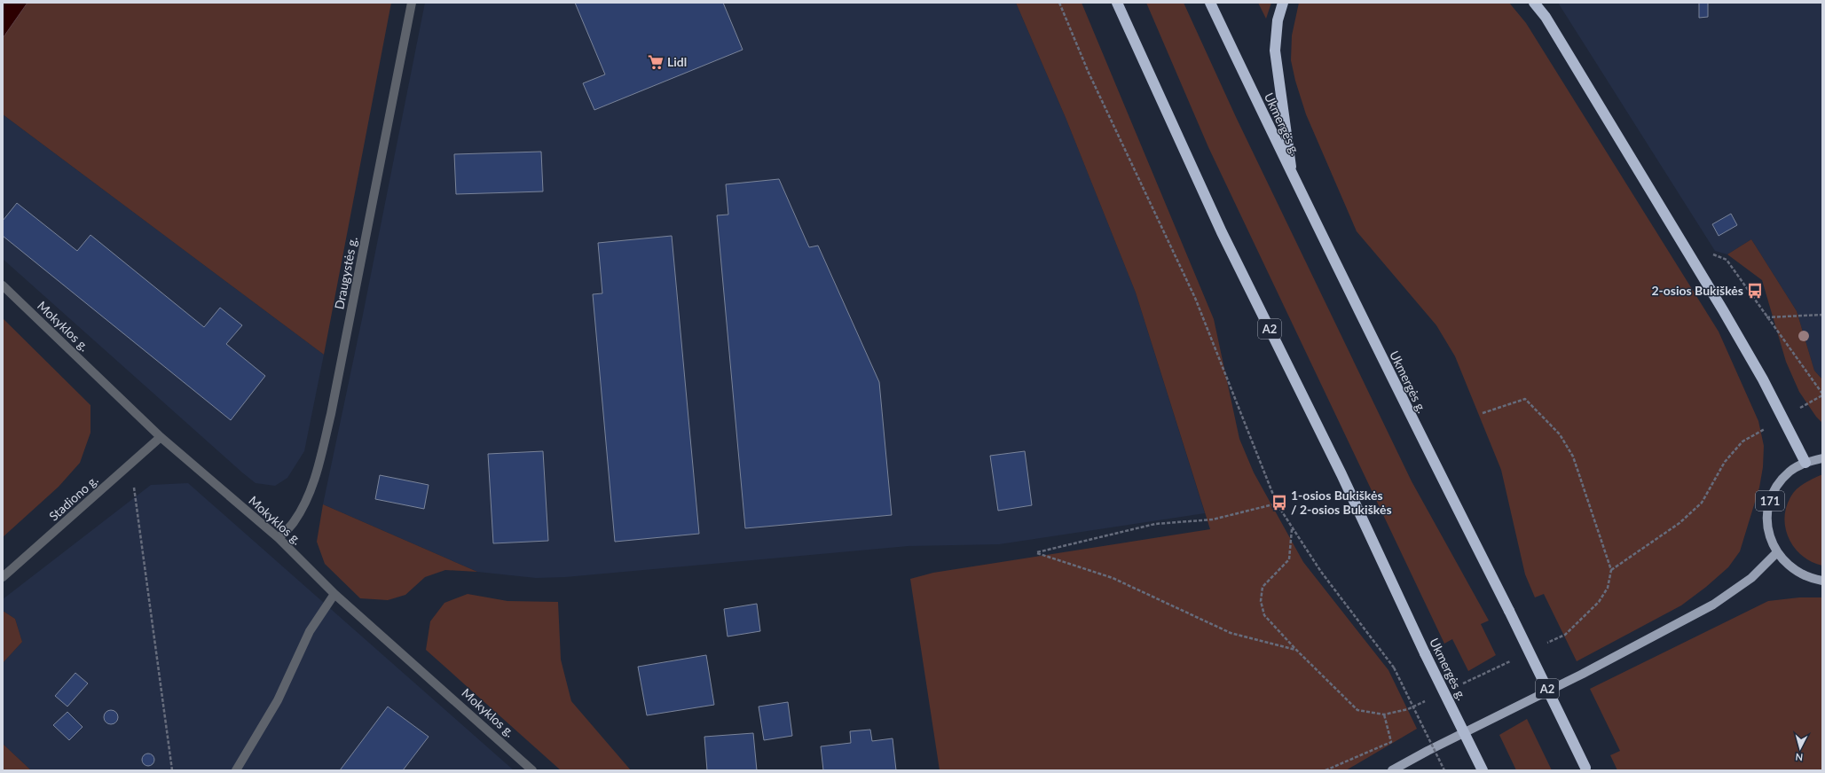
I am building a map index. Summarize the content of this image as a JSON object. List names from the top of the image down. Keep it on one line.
{"streets":{"highway":["Ukmergės g.","A2"],"main road":["171"],"street":["Draugystės g.","Mokyklos g.","Stadiono g."]},"crossings":[["Draugystės g.","Mokyklos g."],["Mokyklos g.","Stadiono g."]],"places":{"supermarket":["Lidl"],"bus stop":["2-osios Bukiškės","1-osios Bukiškės / 2-osios Bukiškės"]},"north":"bottom"}
